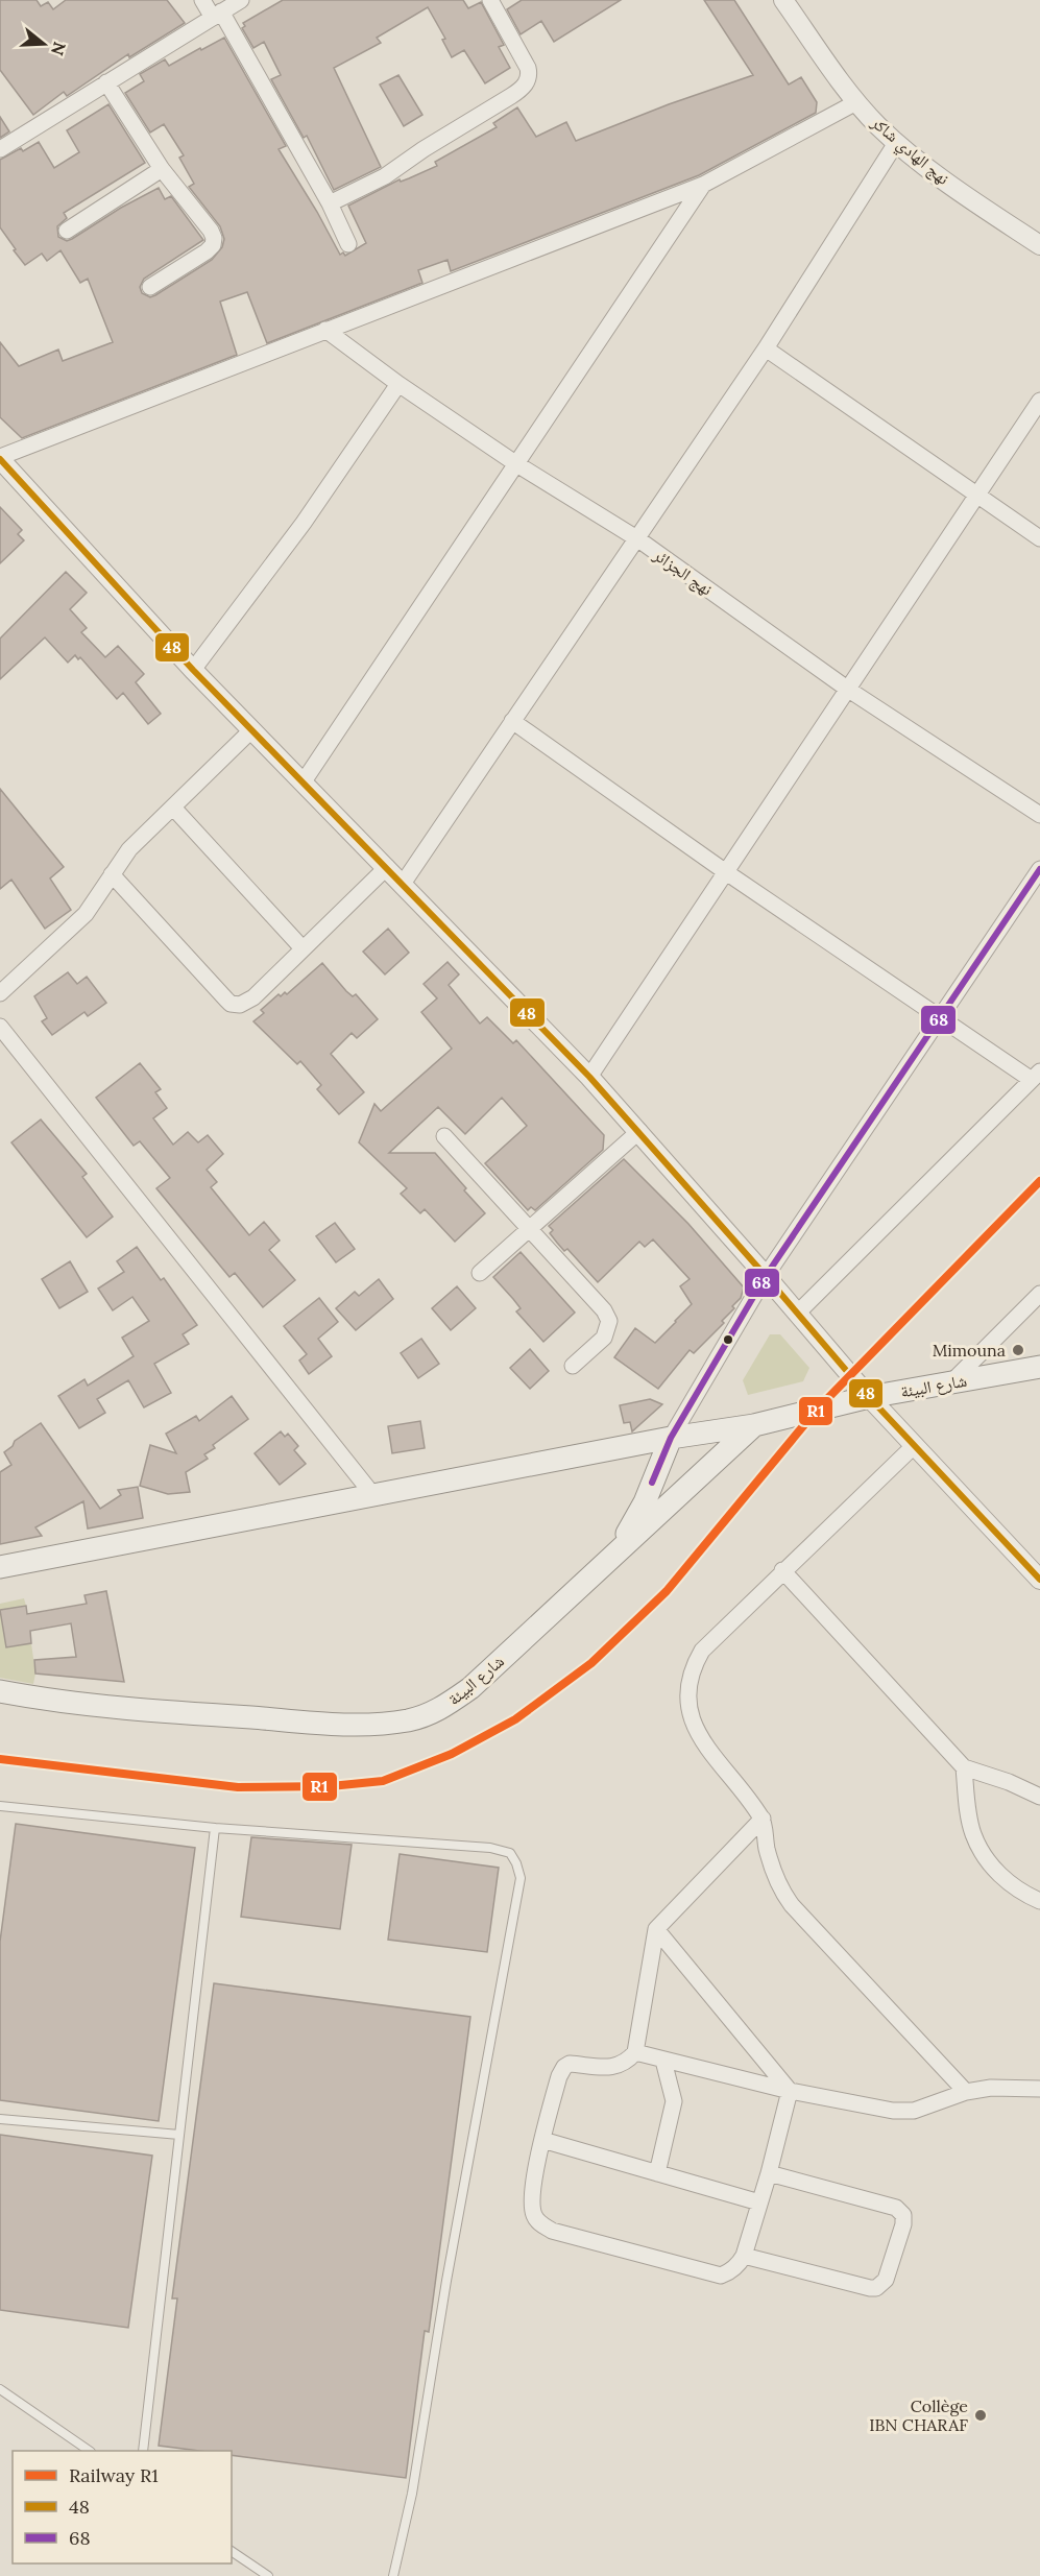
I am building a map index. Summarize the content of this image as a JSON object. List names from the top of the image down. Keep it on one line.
{"streets":{"main road":["شارع البيئة"],"street":["نهج الهادي شاكر","نهج الجزائر"]},"places":["Mimouna","Collège IBN CHARAF"],"lines":["transit line 48","transit line 68","rail line R1"],"legend":["Railway R1","48","68"],"north":"right"}
